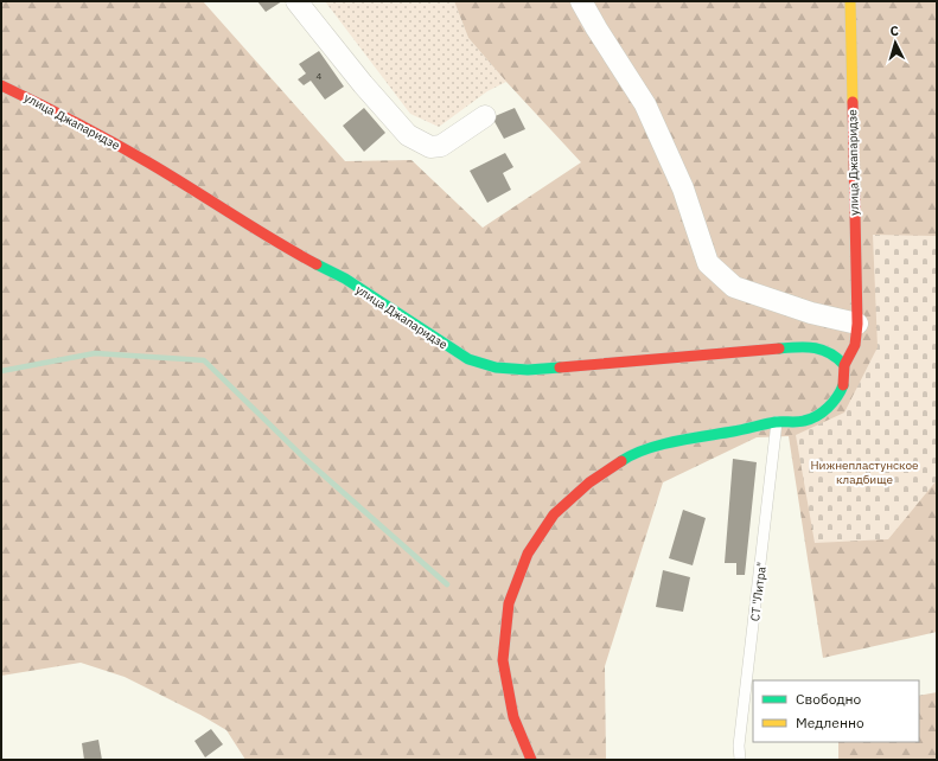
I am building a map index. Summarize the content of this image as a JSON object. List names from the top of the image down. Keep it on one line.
{"streets":{"street":["улица Джапаридзе"],"lane":["СТ \"Литра\""]},"crossings":[["улица Джапаридзе","СТ \"Литра\""]],"parks":["Нижнепластунское кладбище"],"house_numbers":["4"],"legend":["Свободно","Медленно"],"north":"top"}
